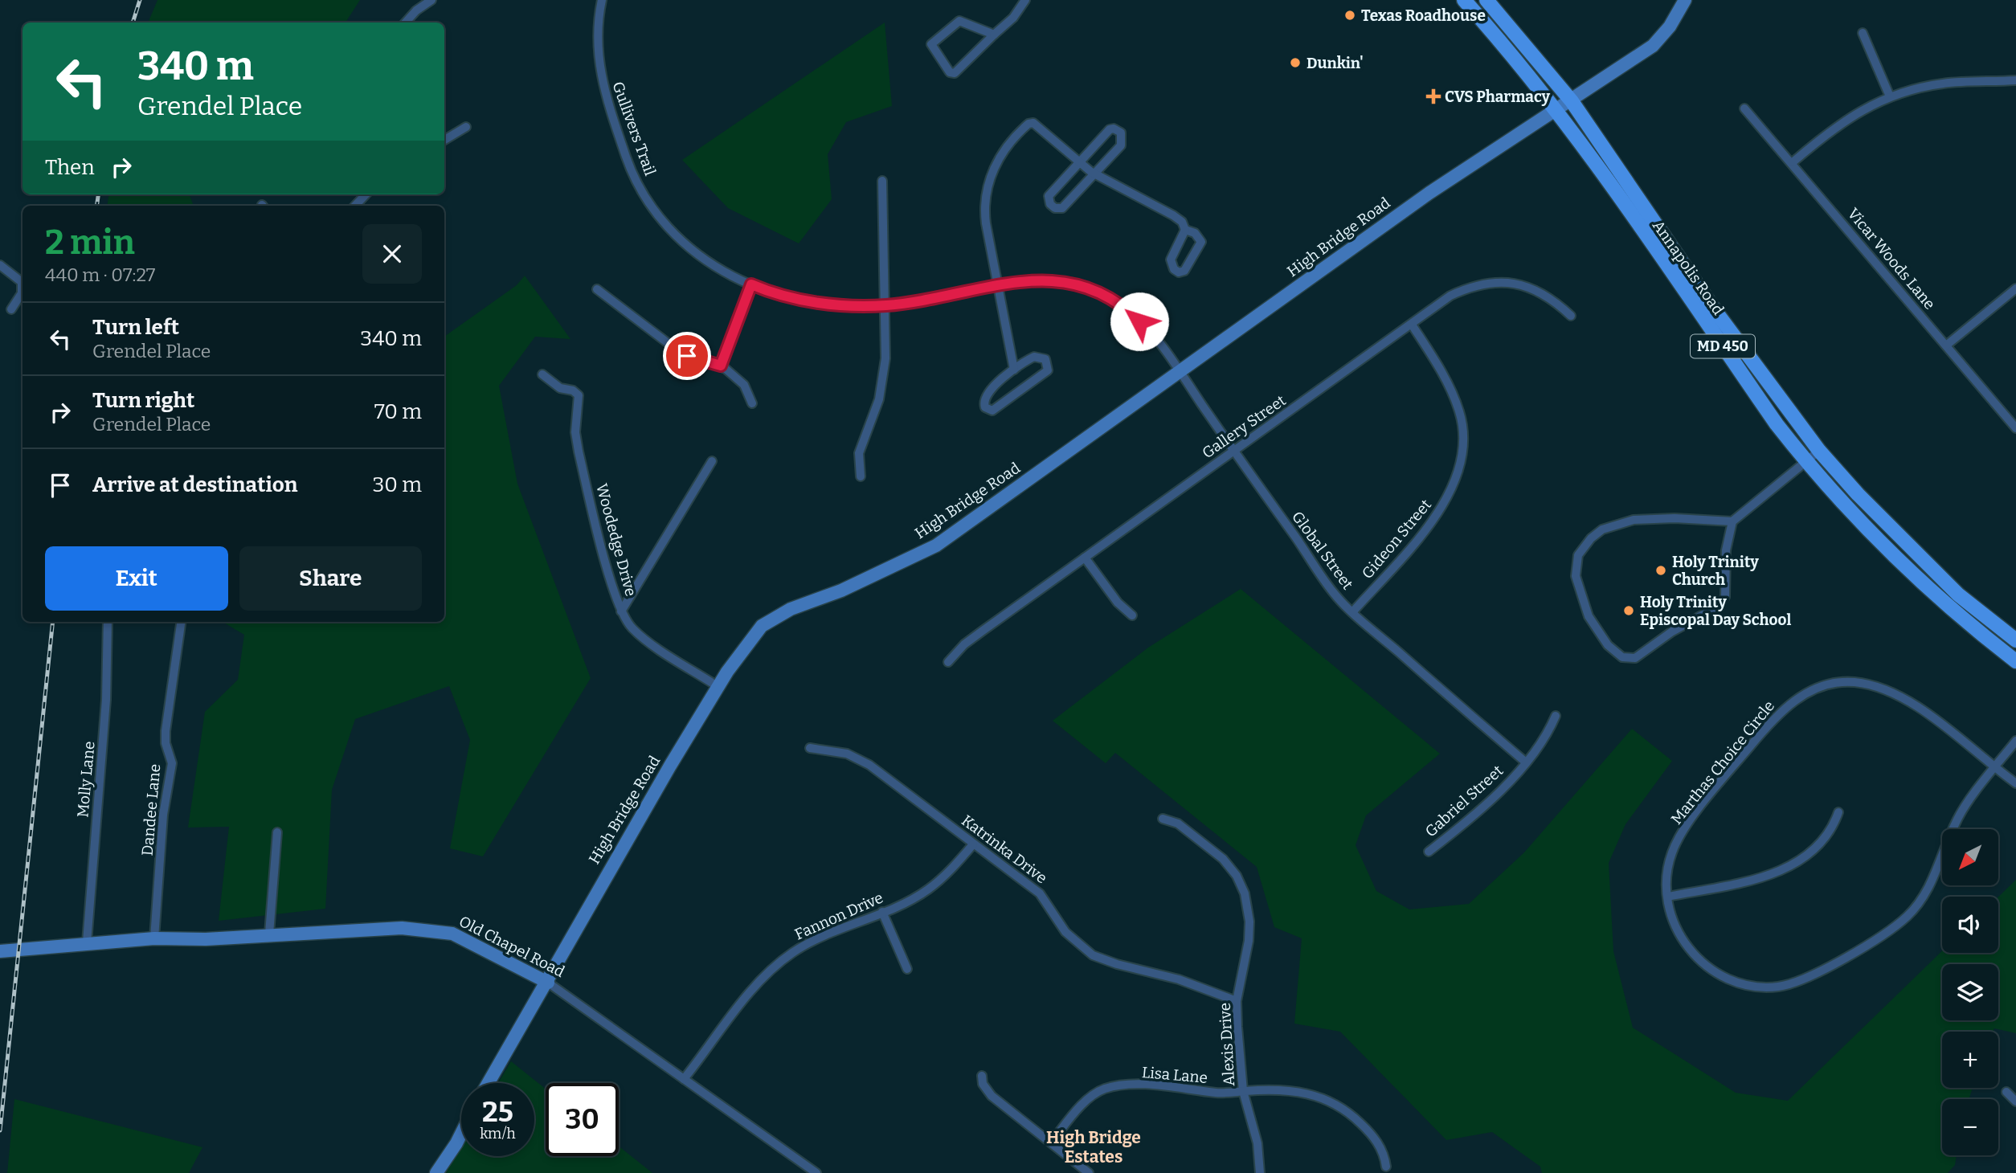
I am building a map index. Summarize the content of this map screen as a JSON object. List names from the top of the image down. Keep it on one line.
{"streets":{"main road":["Annapolis Road","MD 450"],"street":["Gullivers Trail","High Bridge Road","Vicar Woods Lane","Gallery Street","Gideon Street","Woodedge Drive","Global Street","Marthas Choice Circle","Molly Lane","Gabriel Street","Dandee Lane","Katrinka Drive","Fannon Drive","Old Chapel Road","Alexis Drive","Lisa Lane"]},"crossings":[["Gullivers Trail","High Bridge Road"],["Gullivers Trail","Global Street"],["High Bridge Road","Annapolis Road"],["High Bridge Road","Woodedge Drive"],["High Bridge Road","Global Street"],["High Bridge Road","Old Chapel Road"],["Gallery Street","Gideon Street"],["Gallery Street","Global Street"],["Gideon Street","Global Street"],["Global Street","Gabriel Street"],["Molly Lane","Old Chapel Road"],["Dandee Lane","Old Chapel Road"],["Katrinka Drive","Fannon Drive"],["Katrinka Drive","Alexis Drive"],["Fannon Drive","Old Chapel Road"],["Alexis Drive","Lisa Lane"]],"districts":["High Bridge Estates"],"places":{"other":["Texas Roadhouse","Dunkin'","Holy Trinity Church","Holy Trinity Episcopal Day School"],"health":["CVS Pharmacy"]},"north":"bottom left","page":{"turn":["340 m","Grendel Place"],"then":"Then","heading":["2 min","440 m · 07:27"],"list":[{"name":"Turn left","note":"Grendel Place","value":"340 m"},{"name":"Turn right","note":"Grendel Place","value":"70 m"},{"name":"Arrive at destination","value":"30 m"}],"buttons":["Exit","Share"],"map_buttons":["+","−"],"speed":"25 km/h","limit":"30"}}
